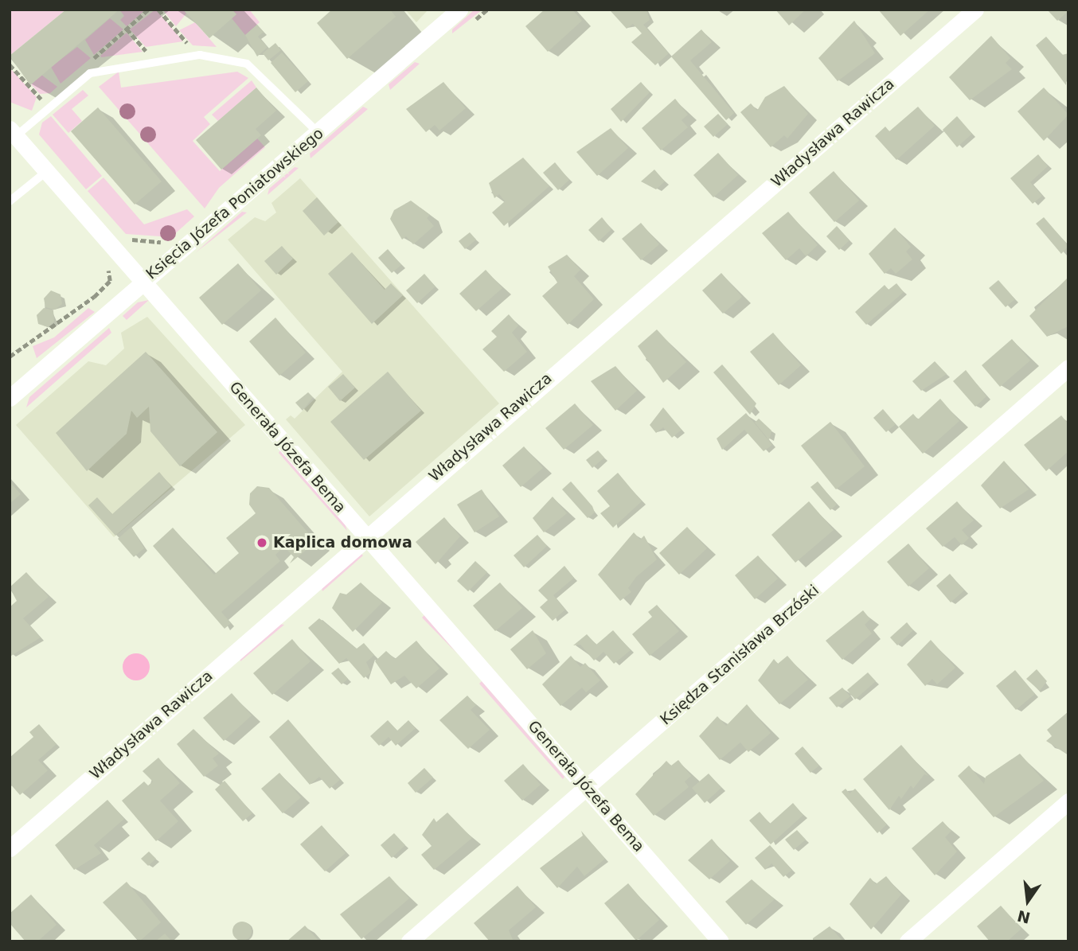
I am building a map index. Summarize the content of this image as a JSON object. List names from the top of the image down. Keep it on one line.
{"streets":{"street":["Władysława Rawicza","Księcia Józefa Poniatowskiego","Generała Józefa Bema","Księdza Stanisława Brzóski"]},"crossings":[["Władysława Rawicza","Generała Józefa Bema"],["Księcia Józefa Poniatowskiego","Generała Józefa Bema"],["Generała Józefa Bema","Księdza Stanisława Brzóski"]],"places":["Kaplica domowa"],"north":"bottom"}
